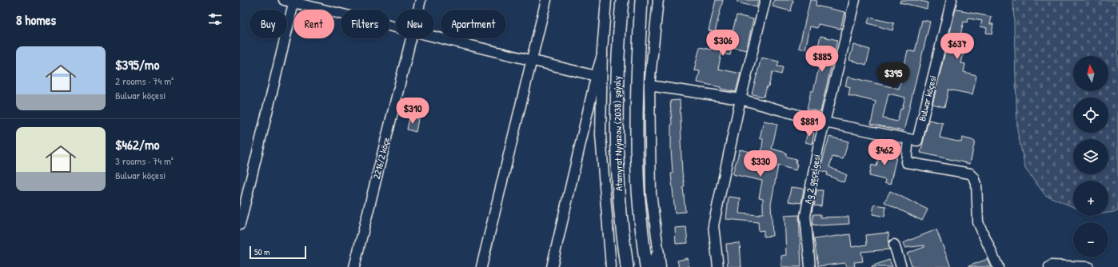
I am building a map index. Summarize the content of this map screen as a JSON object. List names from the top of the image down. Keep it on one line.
{"streets":{"main road":["Atamyrat Nyýazow (2038) şaýoly"],"street":["Bulwar köçesi","2216/2 köçe","Ag 2 geçelgesi"]},"scale_bar":"50 m","north":"top","page":{"heading":"8 homes","chip":["Buy","Rent","Filters","New","Apartment"],"price":["$306","$637","$885","$395","$310","$881","$462","$330"],"list":[{"name":"$395/mo","note":"2 rooms · 74 m² · Bulwar köçesi"},{"name":"$462/mo","note":"3 rooms · 74 m² · Bulwar köçesi"}],"map_buttons":["+","−"],"scale":"50 m"}}
